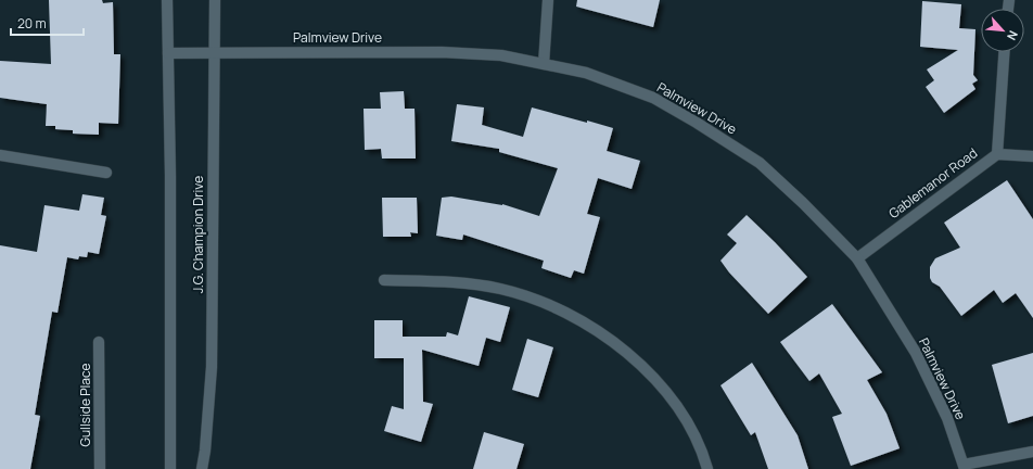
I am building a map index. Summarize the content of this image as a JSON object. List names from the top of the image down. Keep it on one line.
{"streets":{"street":["Palmview Drive","Gablemanor Road","J.G. Champion Drive","Gullside Place"]},"crossings":[["Palmview Drive","Gablemanor Road"],["Palmview Drive","J.G. Champion Drive"]],"scale_bar":"20 m","north":"bottom right"}
